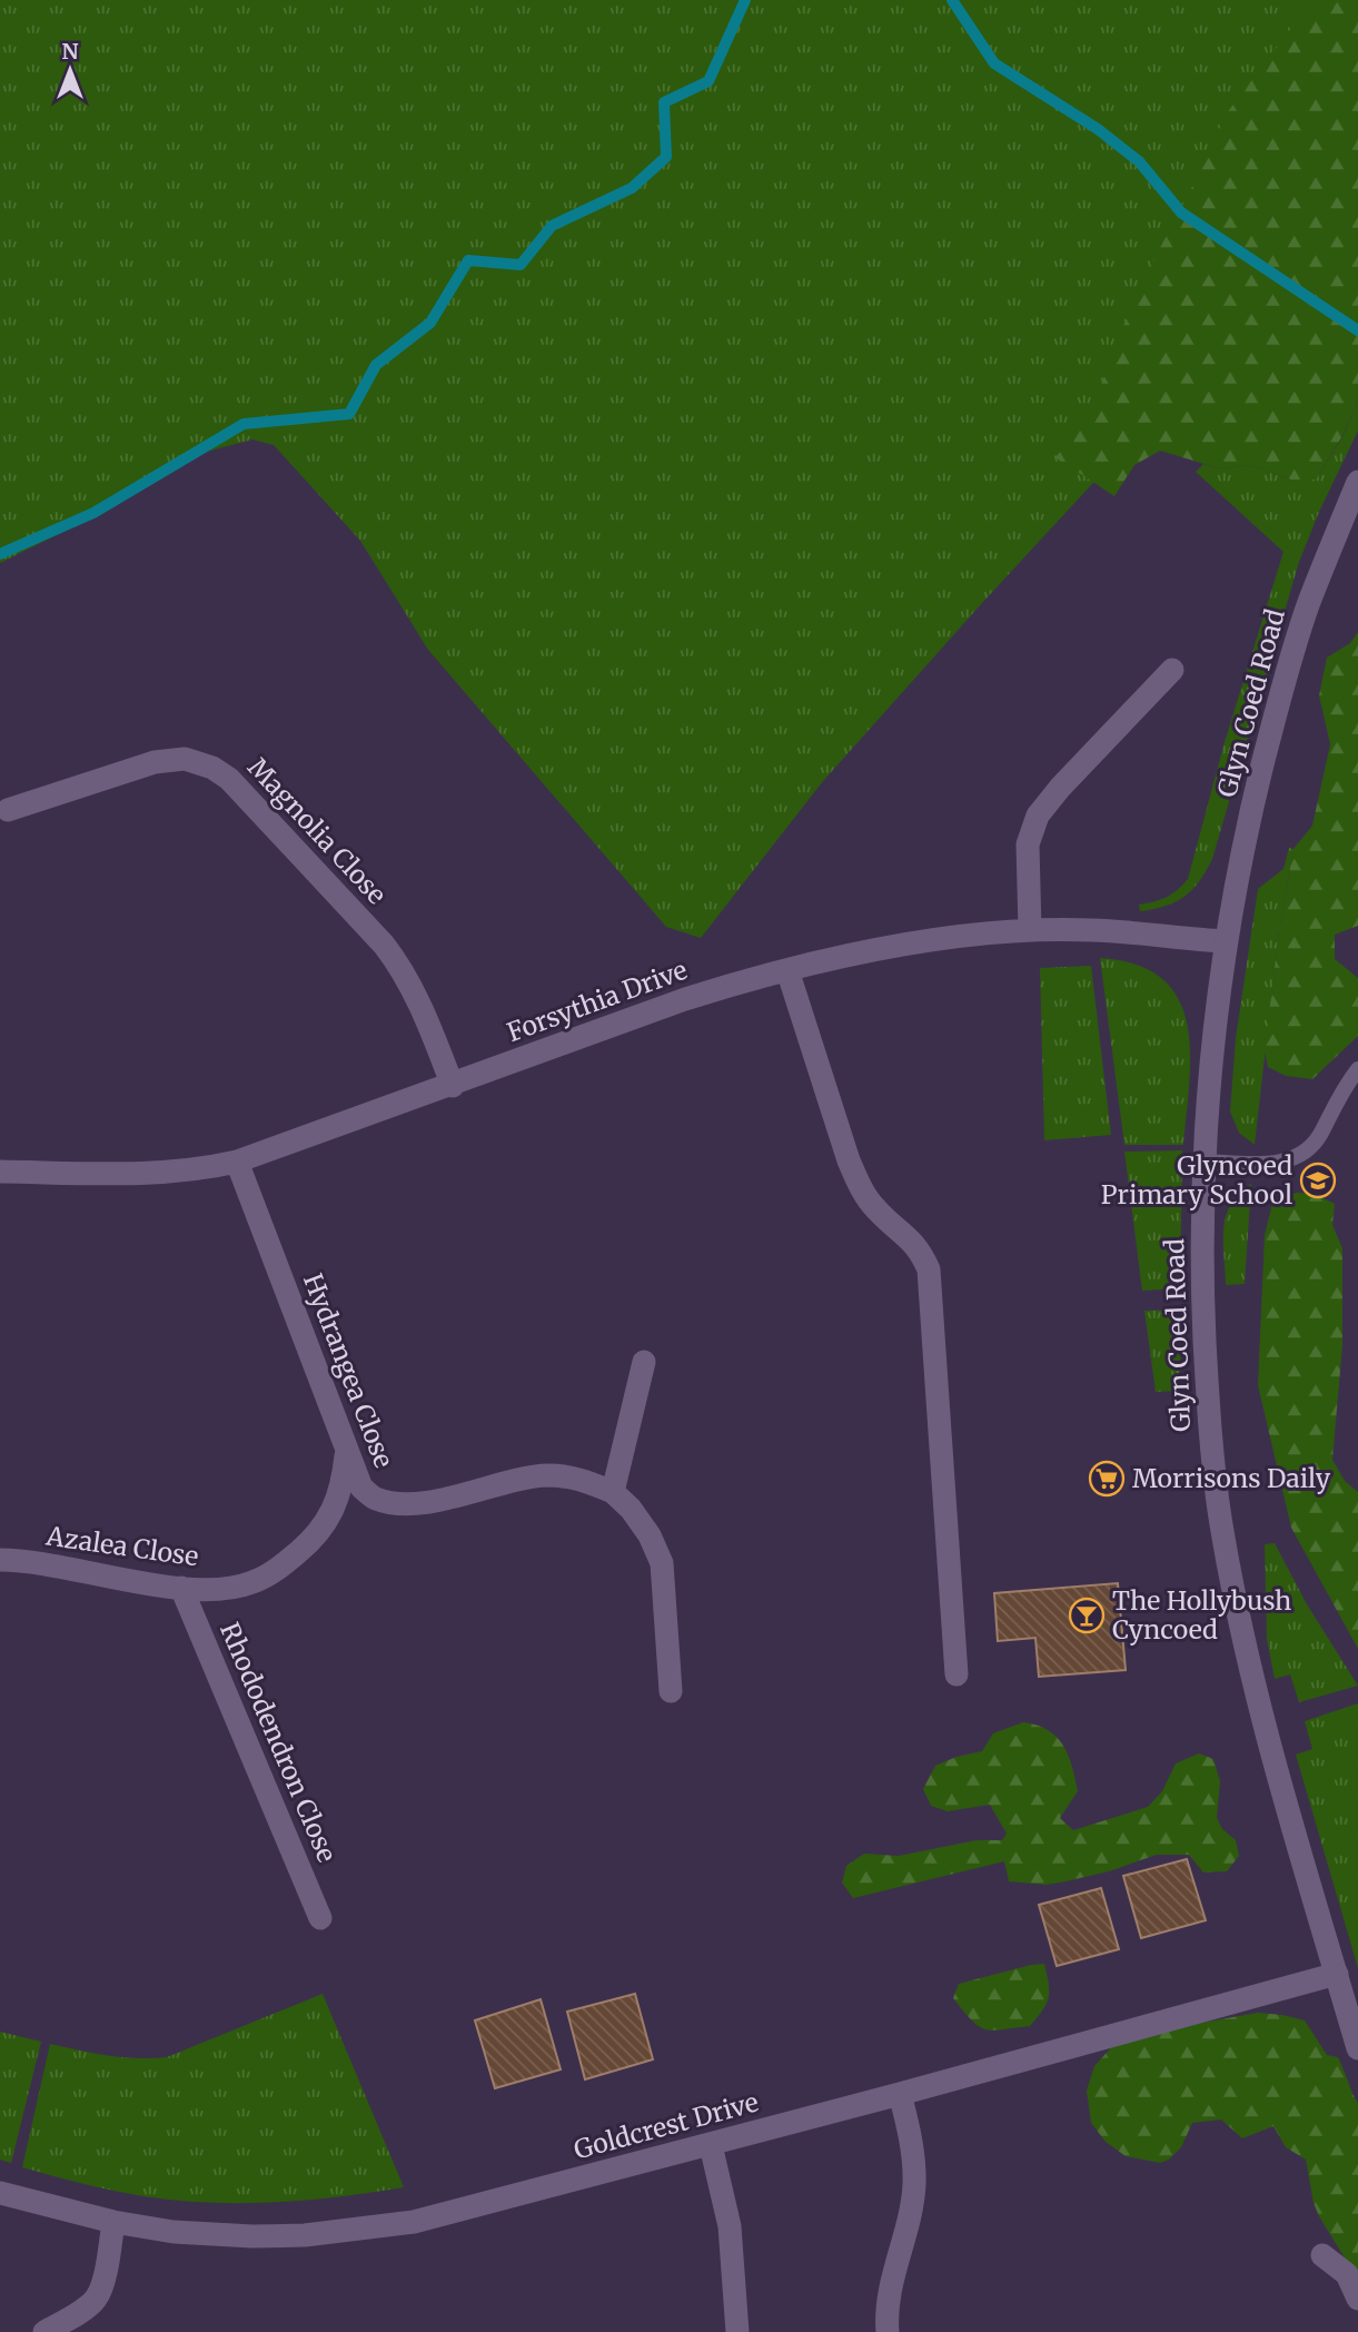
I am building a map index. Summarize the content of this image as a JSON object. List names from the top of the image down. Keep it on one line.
{"streets":{"street":["Glyn Coed Road","Magnolia Close","Forsythia Drive","Hydrangea Close","Azalea Close","Rhododendron Close","Goldcrest Drive"]},"crossings":[["Glyn Coed Road","Forsythia Drive"],["Glyn Coed Road","Goldcrest Drive"],["Magnolia Close","Forsythia Drive"],["Forsythia Drive","Hydrangea Close"],["Hydrangea Close","Azalea Close"],["Azalea Close","Rhododendron Close"]],"places":{"school or university":["Glyncoed Primary School"],"supermarket":["Morrisons Daily"],"bar":["The Hollybush Cyncoed"]},"north":"top"}
